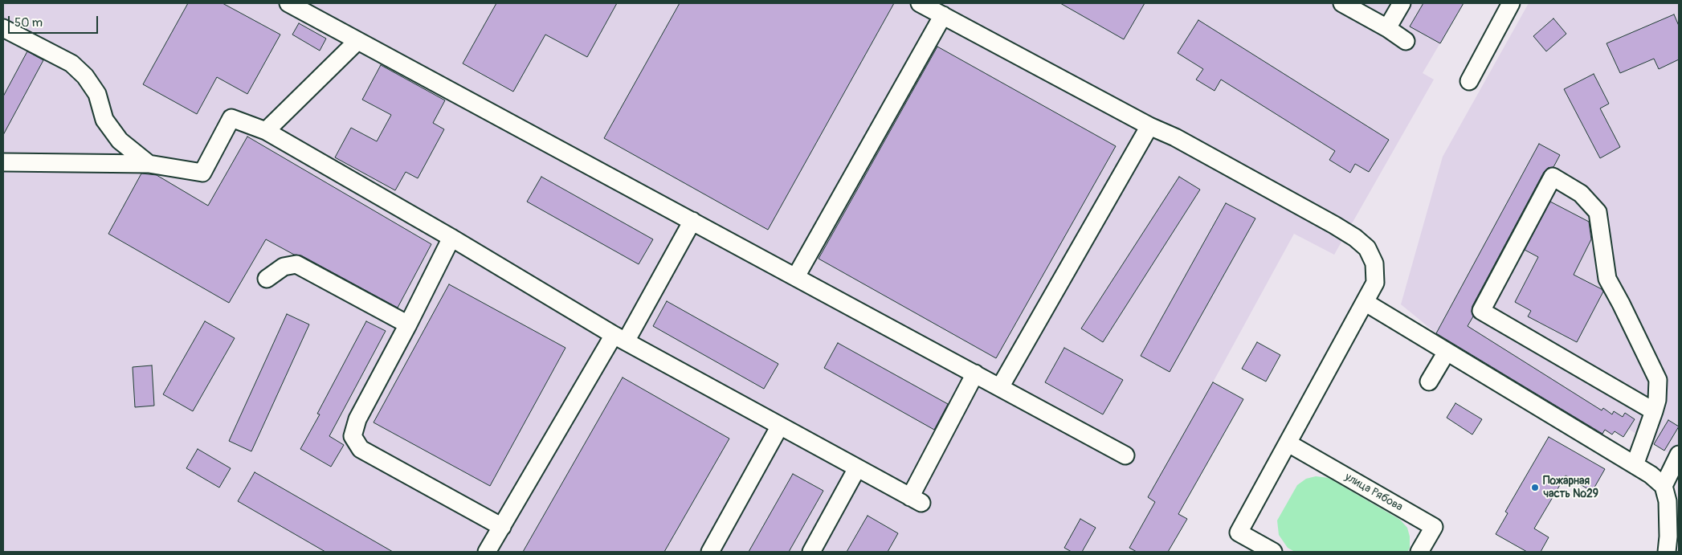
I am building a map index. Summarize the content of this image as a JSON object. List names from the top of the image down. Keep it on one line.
{"streets":{"street":["улица Рябова"]},"places":["Пожарная часть №29"],"scale_bar":"50 m"}
